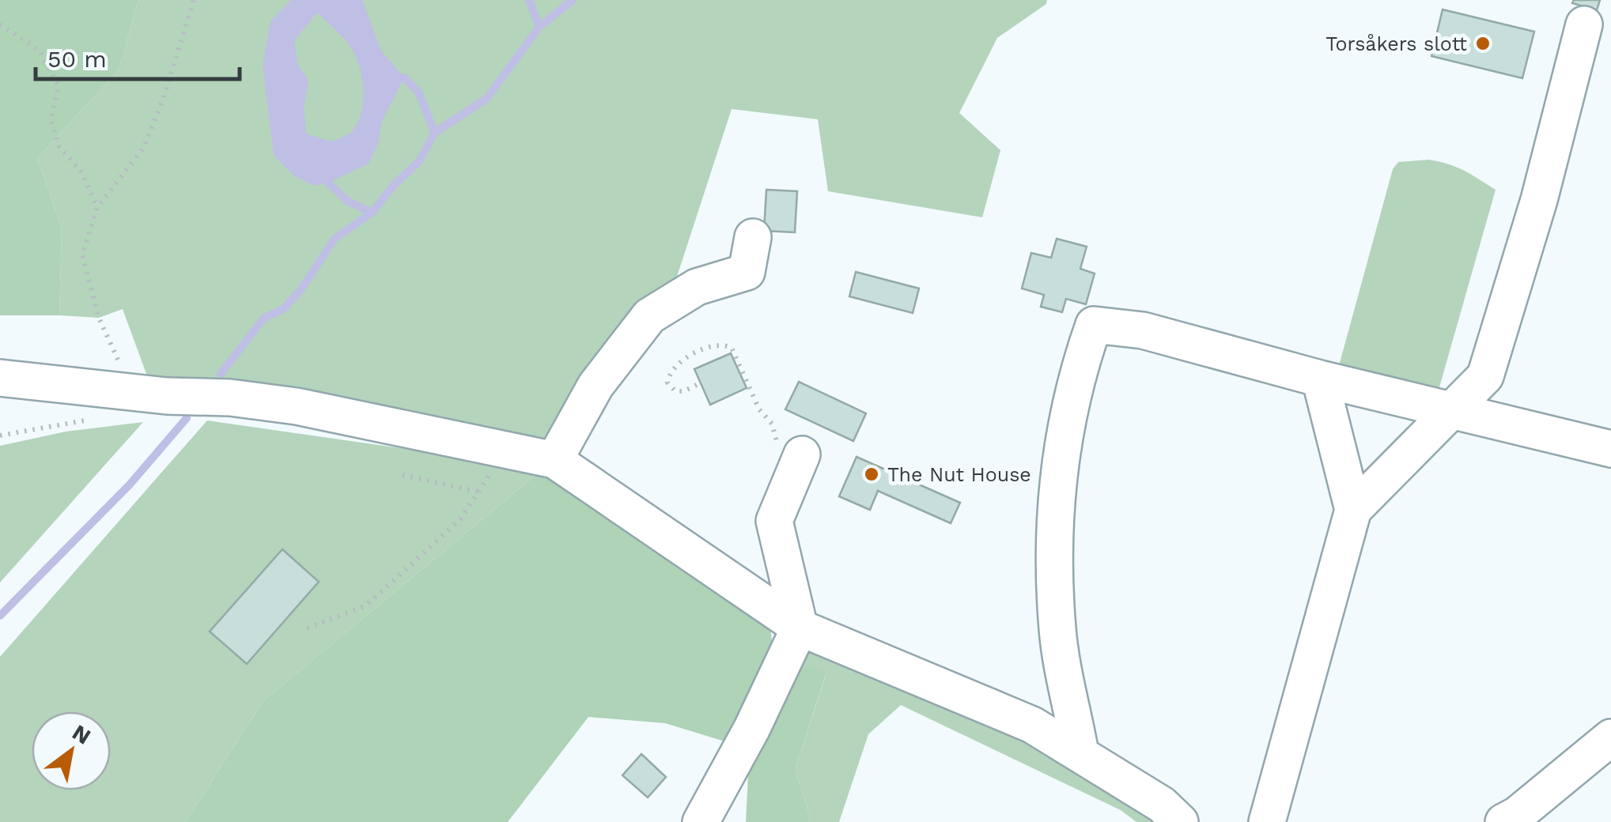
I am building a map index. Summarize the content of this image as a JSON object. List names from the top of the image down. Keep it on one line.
{"places":["Torsåkers slott","The Nut House"],"scale_bar":"50 m","north":"top right"}
